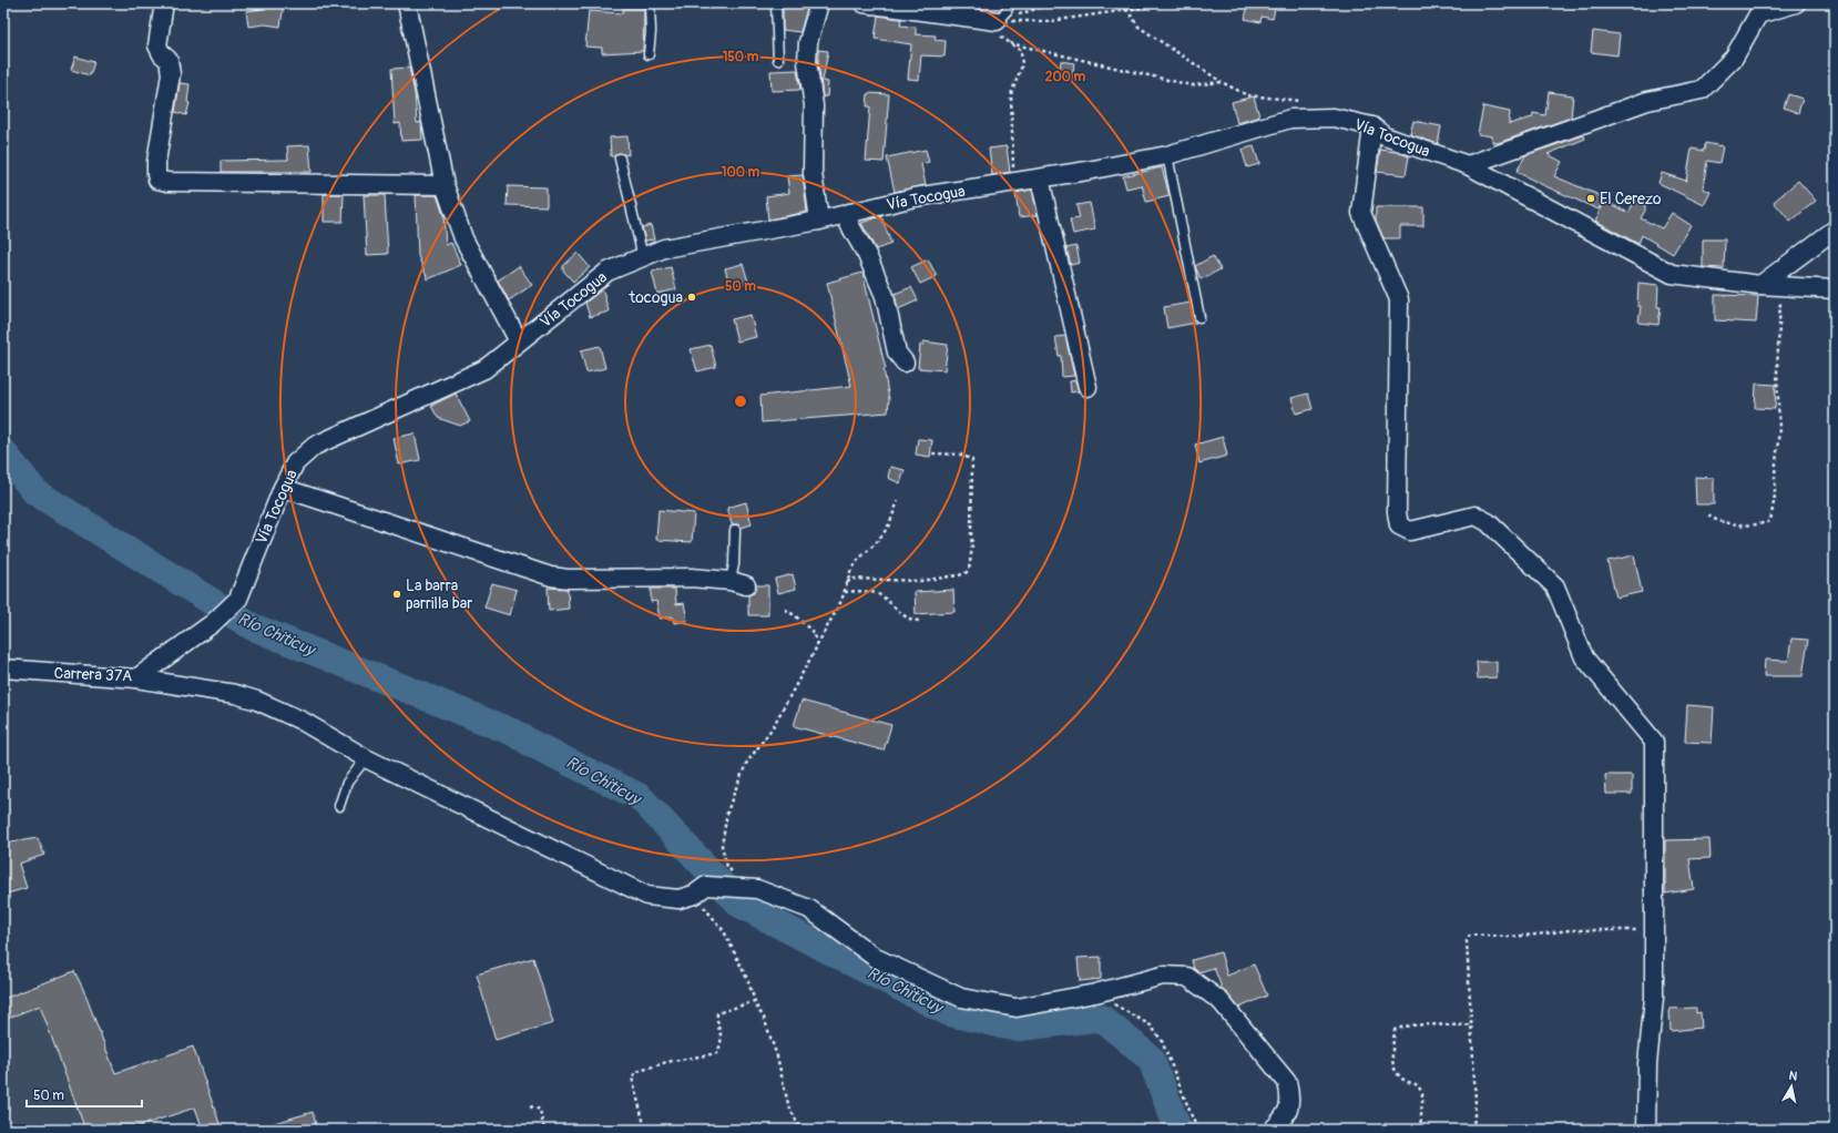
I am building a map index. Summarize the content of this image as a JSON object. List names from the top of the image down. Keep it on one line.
{"streets":{"street":["Vía Tocogua","Carrera 37A"]},"crossings":[["Vía Tocogua","Carrera 37A"]],"water":["Río Chiticuy"],"places":["El Cerezo","tocogua","La barra parrilla bar"],"scale_bar":"50 m","north":"top","rings":["150 m","200 m","100 m","50 m"]}
